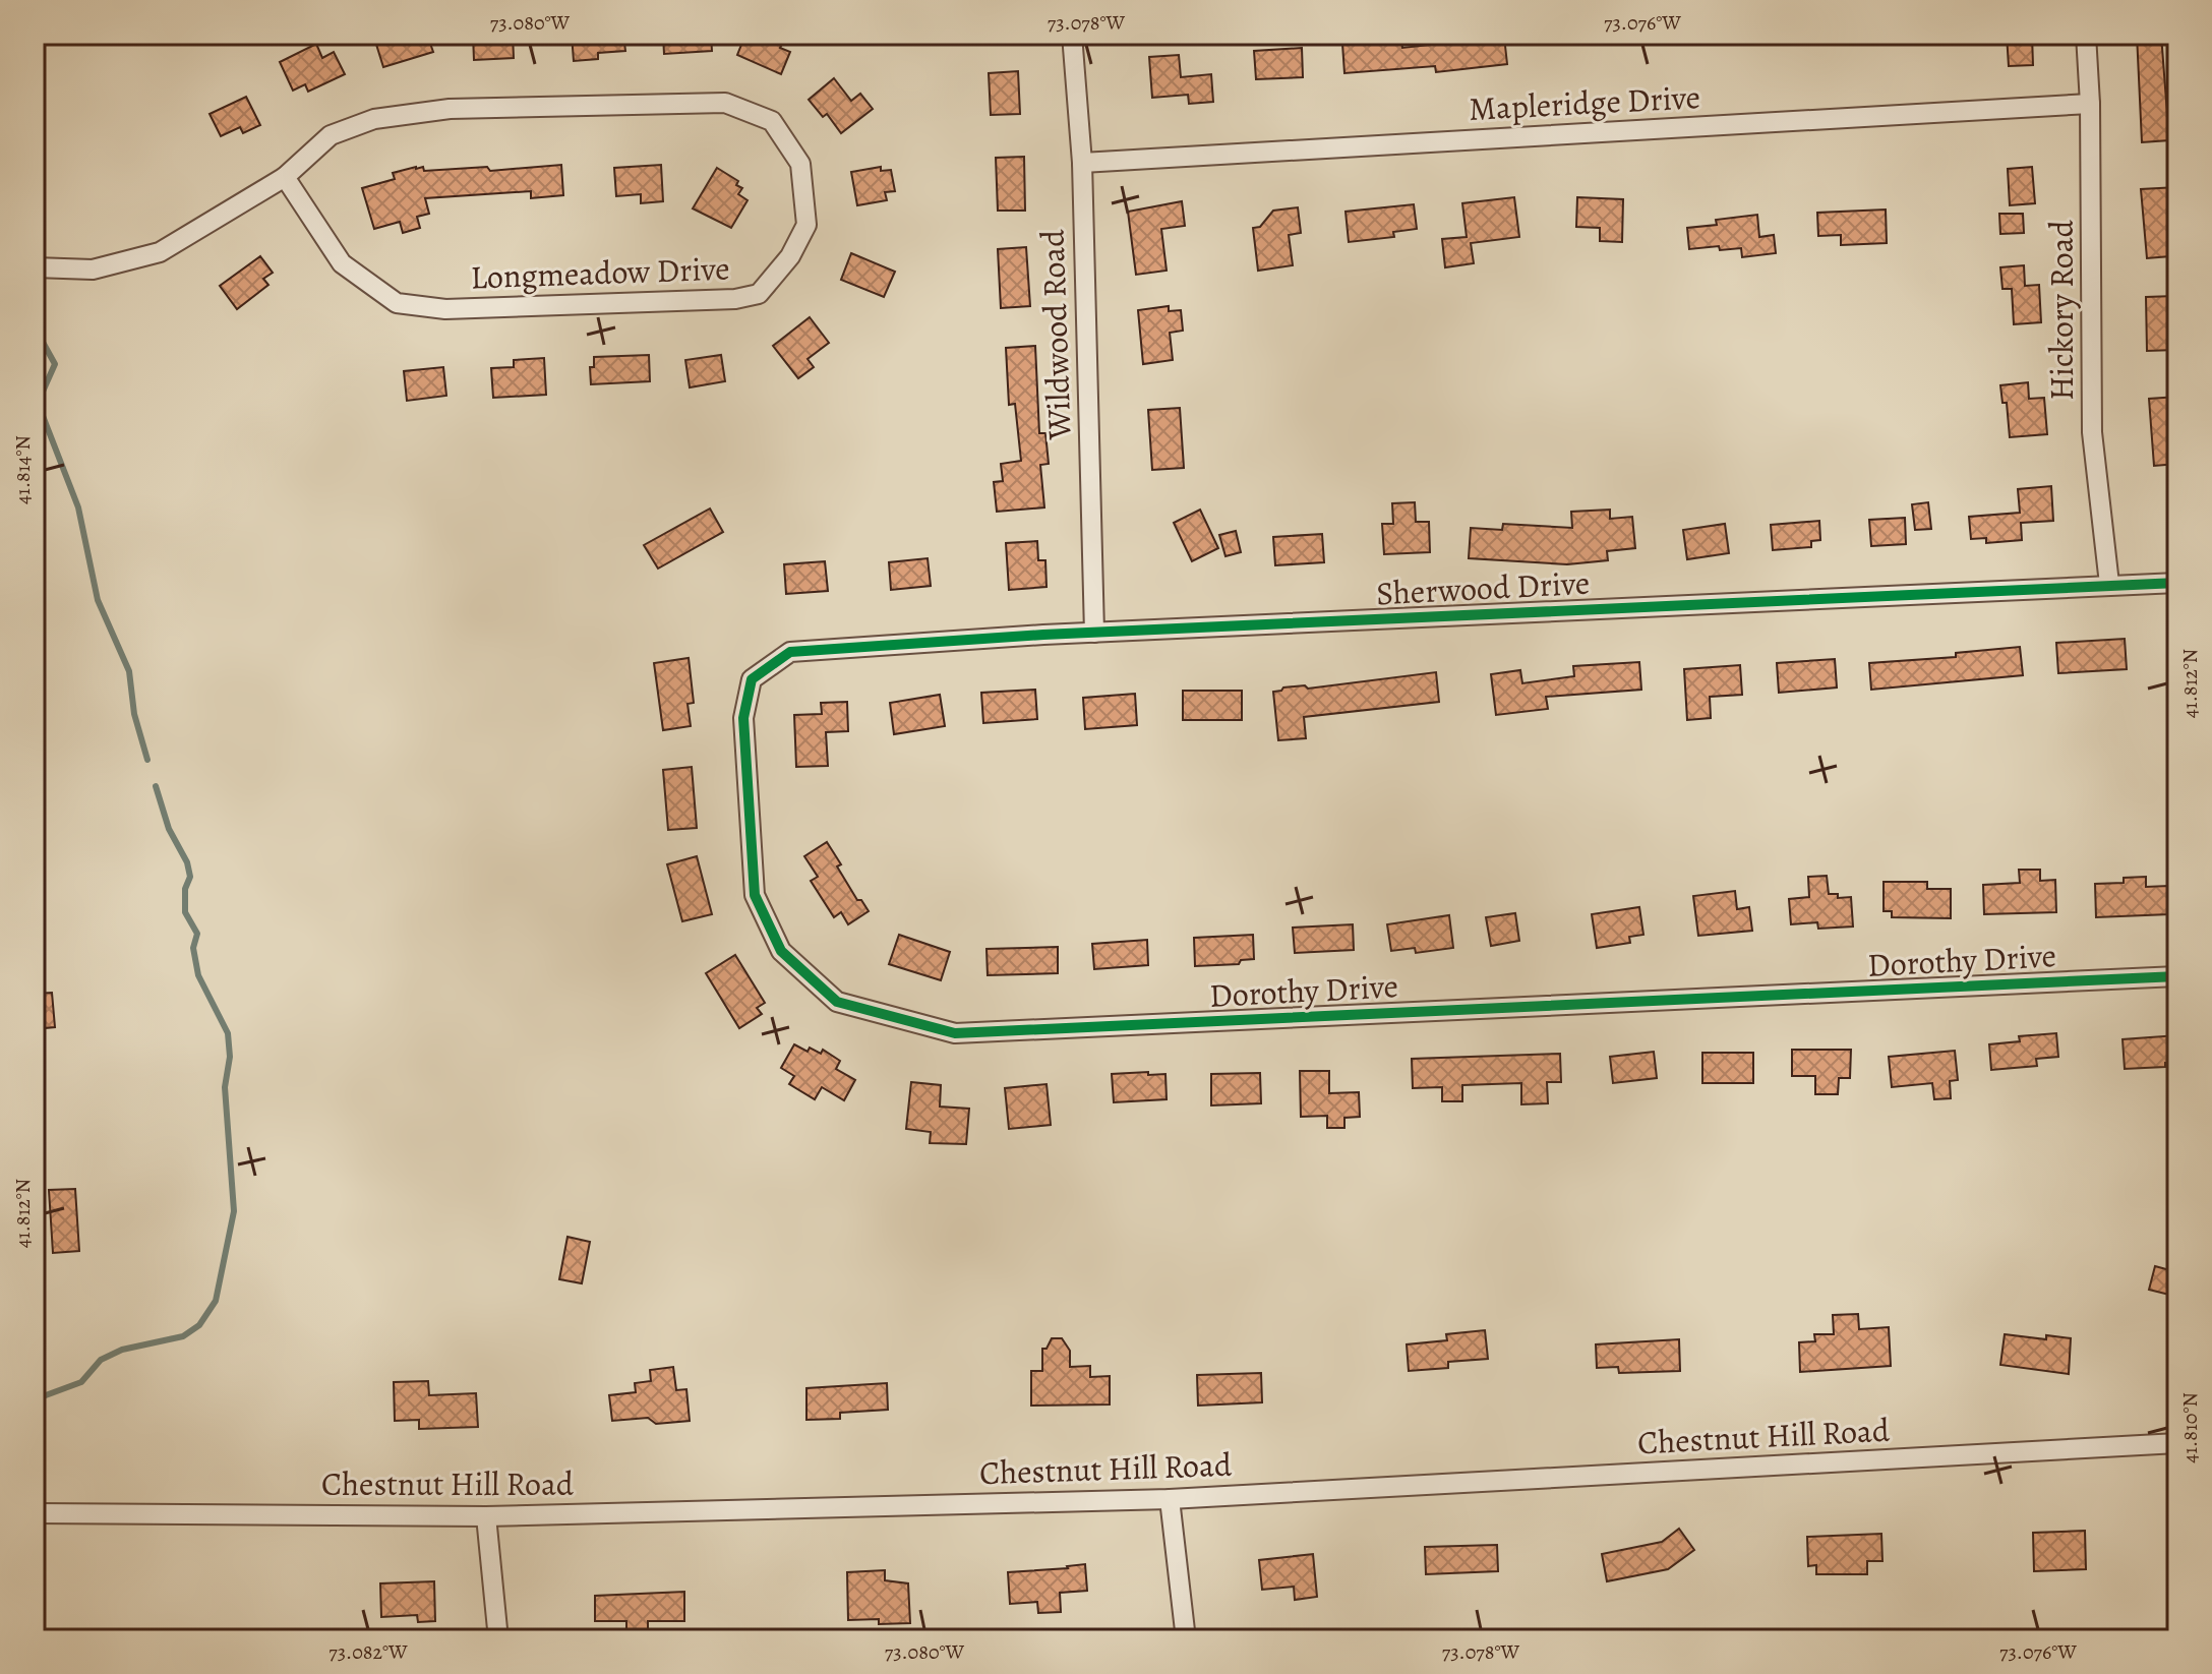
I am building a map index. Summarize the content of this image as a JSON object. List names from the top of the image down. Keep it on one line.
{"streets":{"street":["Mapleridge Drive","Longmeadow Drive","Hickory Road","Wildwood Road","Sherwood Drive","Dorothy Drive","Chestnut Hill Road"]},"crossings":[["Mapleridge Drive","Hickory Road"],["Mapleridge Drive","Wildwood Road"],["Hickory Road","Sherwood Drive"],["Wildwood Road","Sherwood Drive"],["Sherwood Drive","Dorothy Drive"]],"coordinates":["73.080°W","73.078°W","73.076°W","41.814°N","41.812°N","41.810°N","73.082°W"]}
